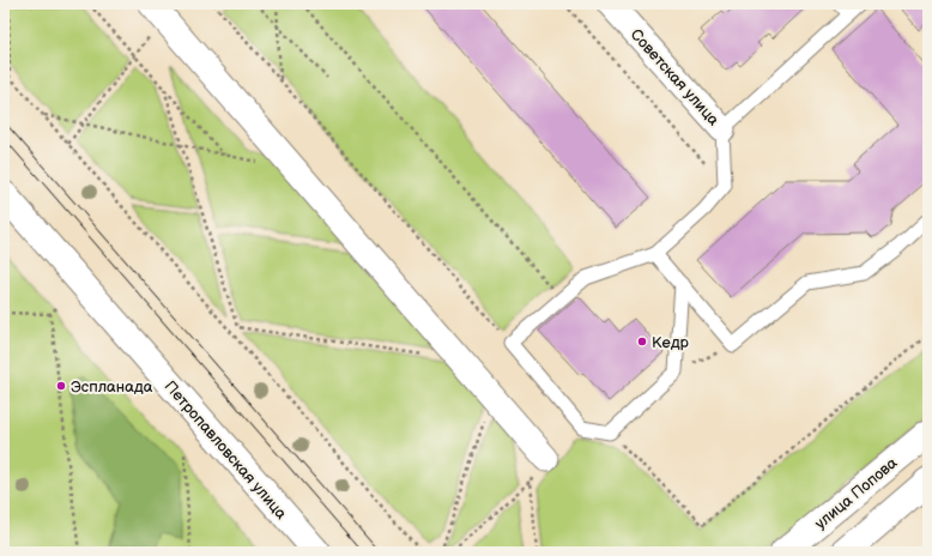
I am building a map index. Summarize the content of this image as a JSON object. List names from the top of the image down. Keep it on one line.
{"streets":{"main road":["Петропавловская улица","улица Попова"],"street":["Советская улица"]},"places":["Кедр","Эспланада"]}
